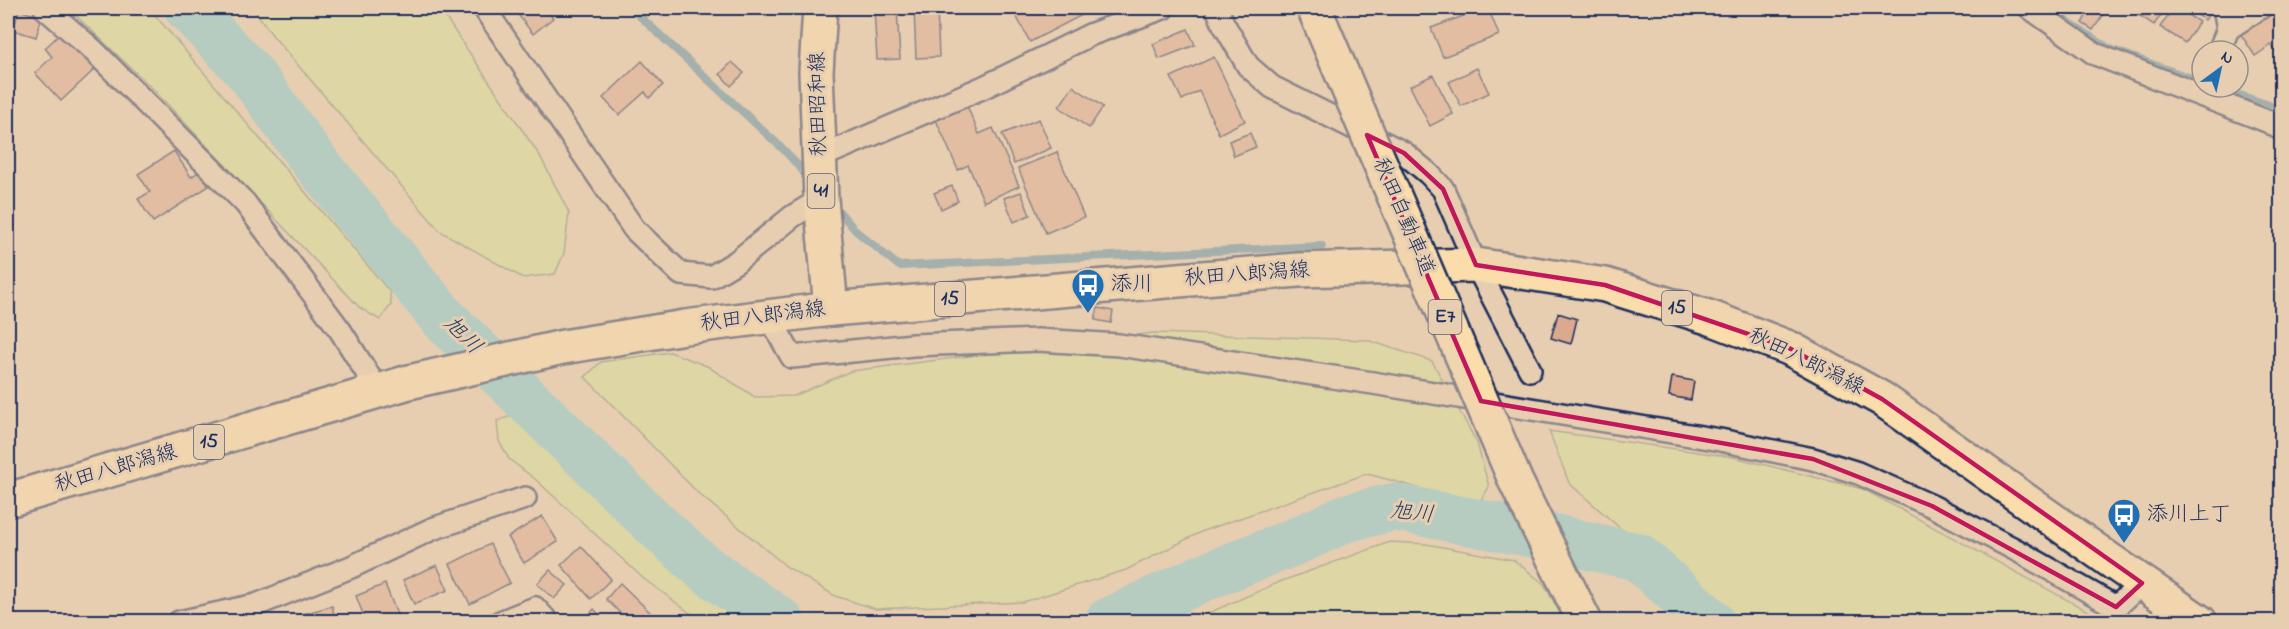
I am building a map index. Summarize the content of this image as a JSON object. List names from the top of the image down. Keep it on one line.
{"streets":{"main road":["秋田昭和線","41","秋田自動車道","秋田八郎潟線","15","E7"]},"crossings":[["秋田昭和線","秋田八郎潟線"]],"water":["旭川"],"places":{"bus stop":["添川","添川上丁"]},"north":"top right"}
